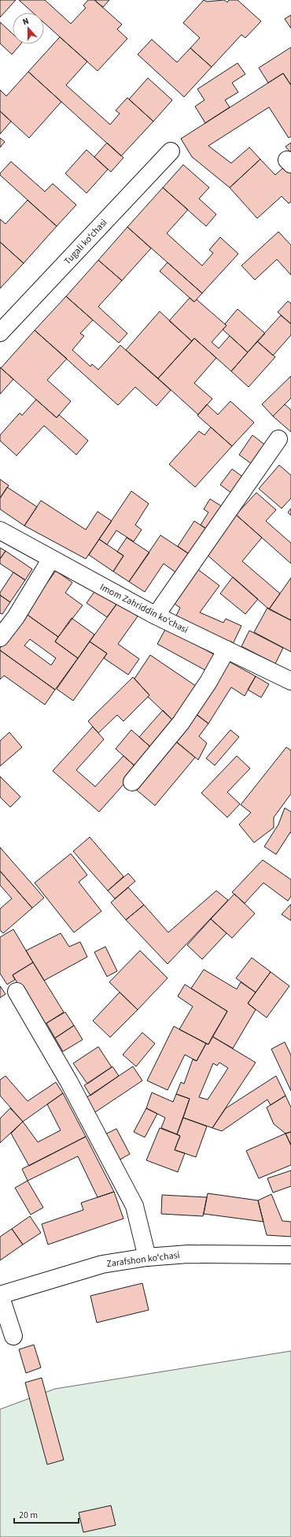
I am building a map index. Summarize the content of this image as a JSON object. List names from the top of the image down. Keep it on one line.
{"streets":{"street":["Tugali koʻchasi","Imom Zahriddin koʻchasi","Zarafshon koʻchasi"]},"scale_bar":"20 m","north":"top"}
